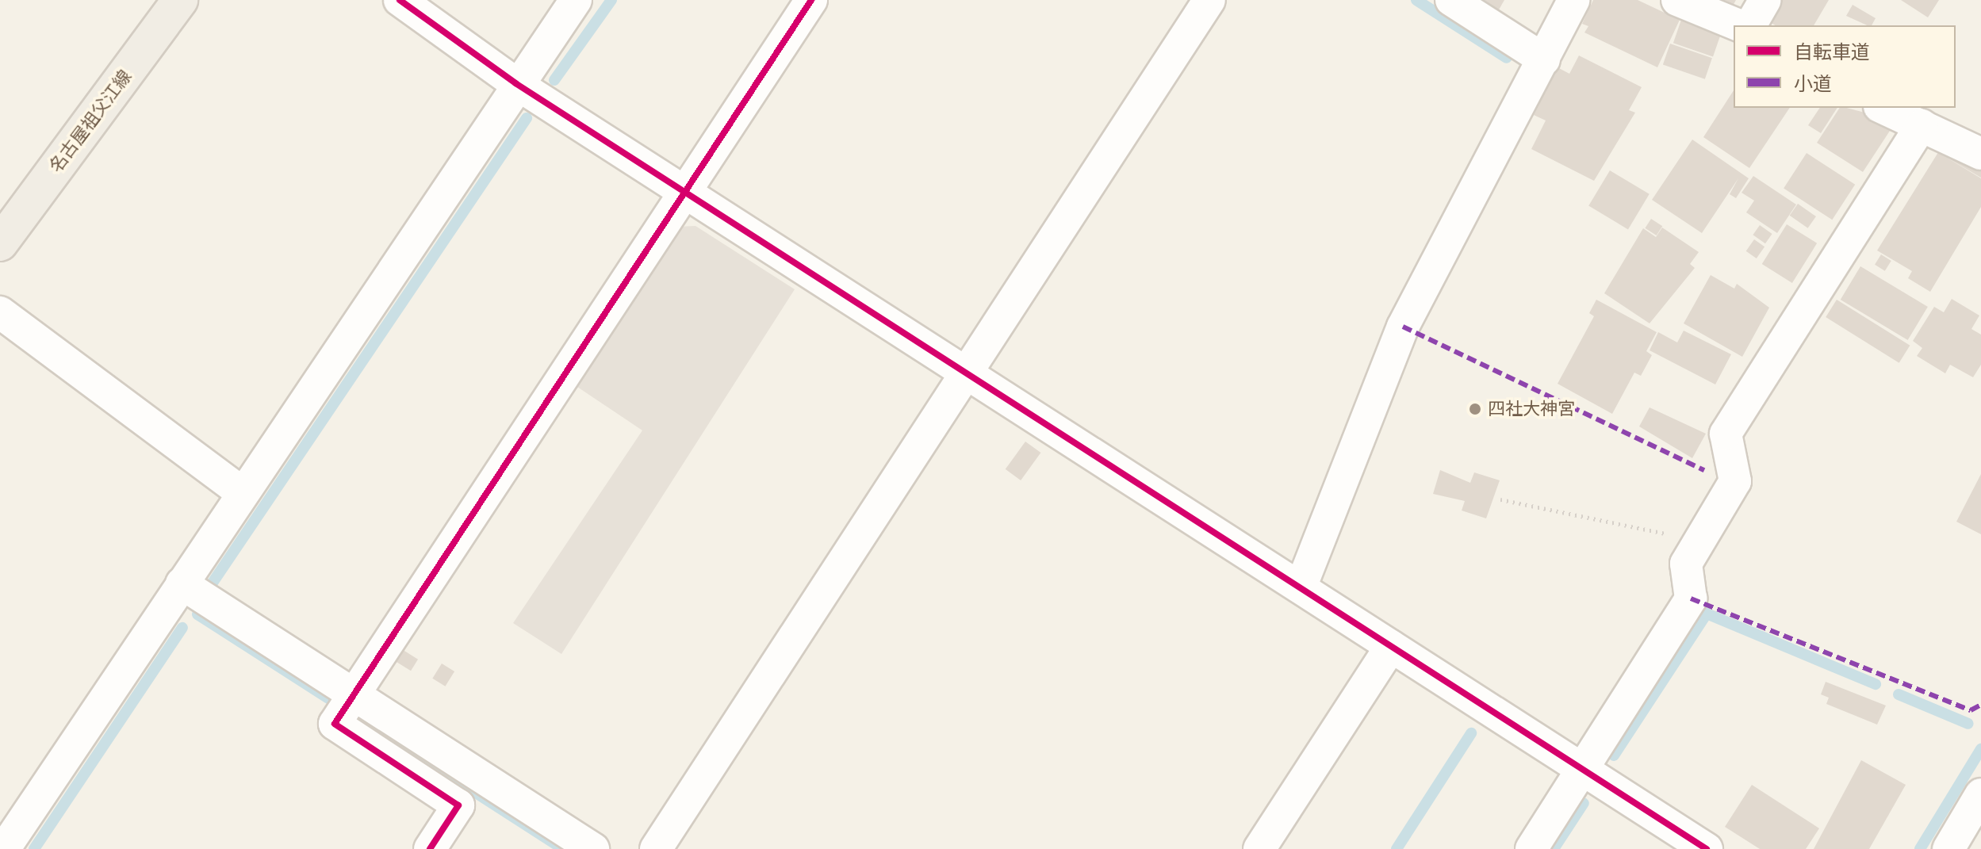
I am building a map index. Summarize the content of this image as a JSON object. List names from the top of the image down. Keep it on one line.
{"streets":{"main road":["名古屋祖父江線"]},"places":["四社大神宮"],"legend":["自転車道","小道"]}
